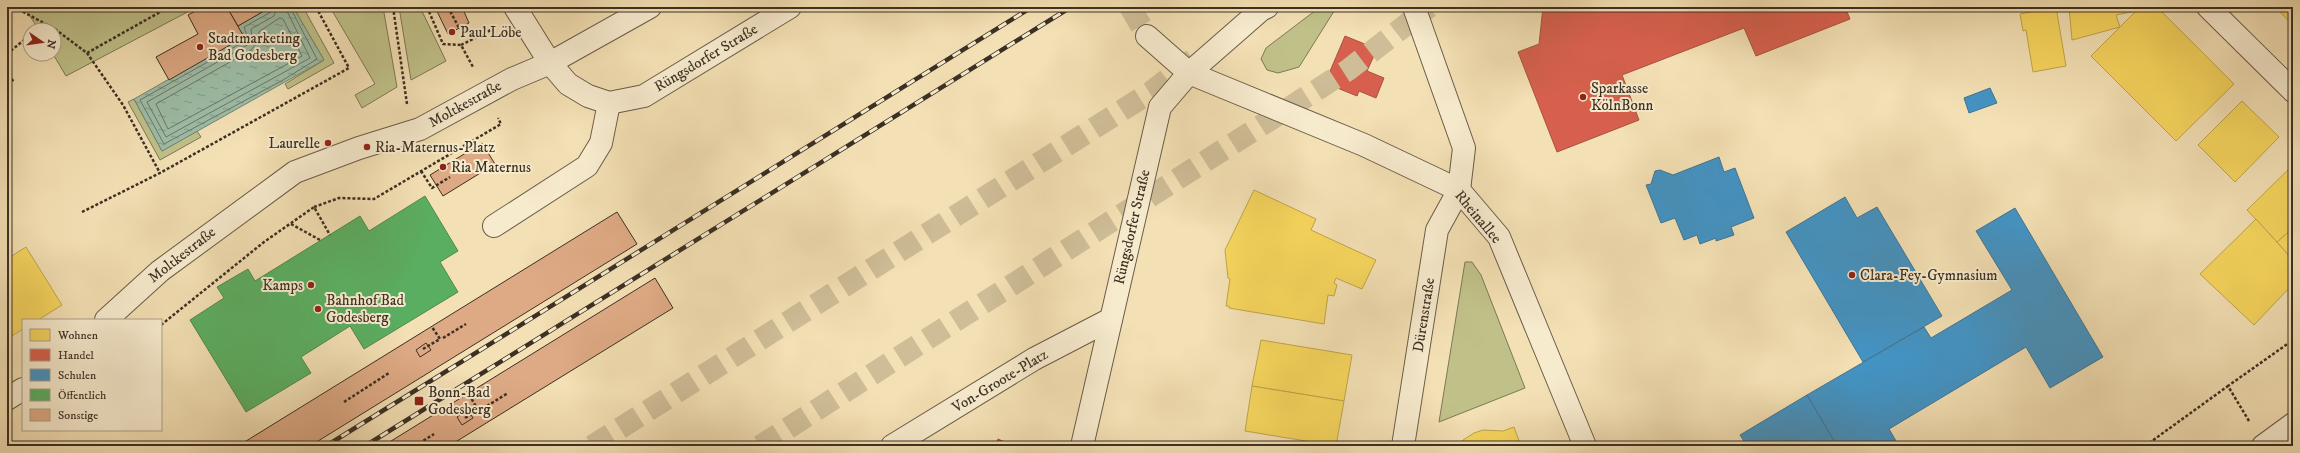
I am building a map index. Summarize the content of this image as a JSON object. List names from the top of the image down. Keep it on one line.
{"streets":{"street":["Rüngsdorfer Straße","Moltkestraße","Rheinallee","Dürenstraße","Von-Groote-Platz"]},"crossings":[["Rüngsdorfer Straße","Rheinallee"],["Rüngsdorfer Straße","Von-Groote-Platz"],["Rheinallee","Dürenstraße"]],"places":{"other":["Paul Löbe","Stadtmarketing Bad Godesberg","Sparkasse KölnBonn","Laurelle","Ria-Maternus-Platz","Ria Maternus","Clara-Fey-Gymnasium","Kamps","Bahnhof Bad Godesberg"],"transit":["Bonn-Bad Godesberg"]},"legend":["Wohnen","Handel","Schulen","Öffentlich","Sonstige"],"north":"right"}
